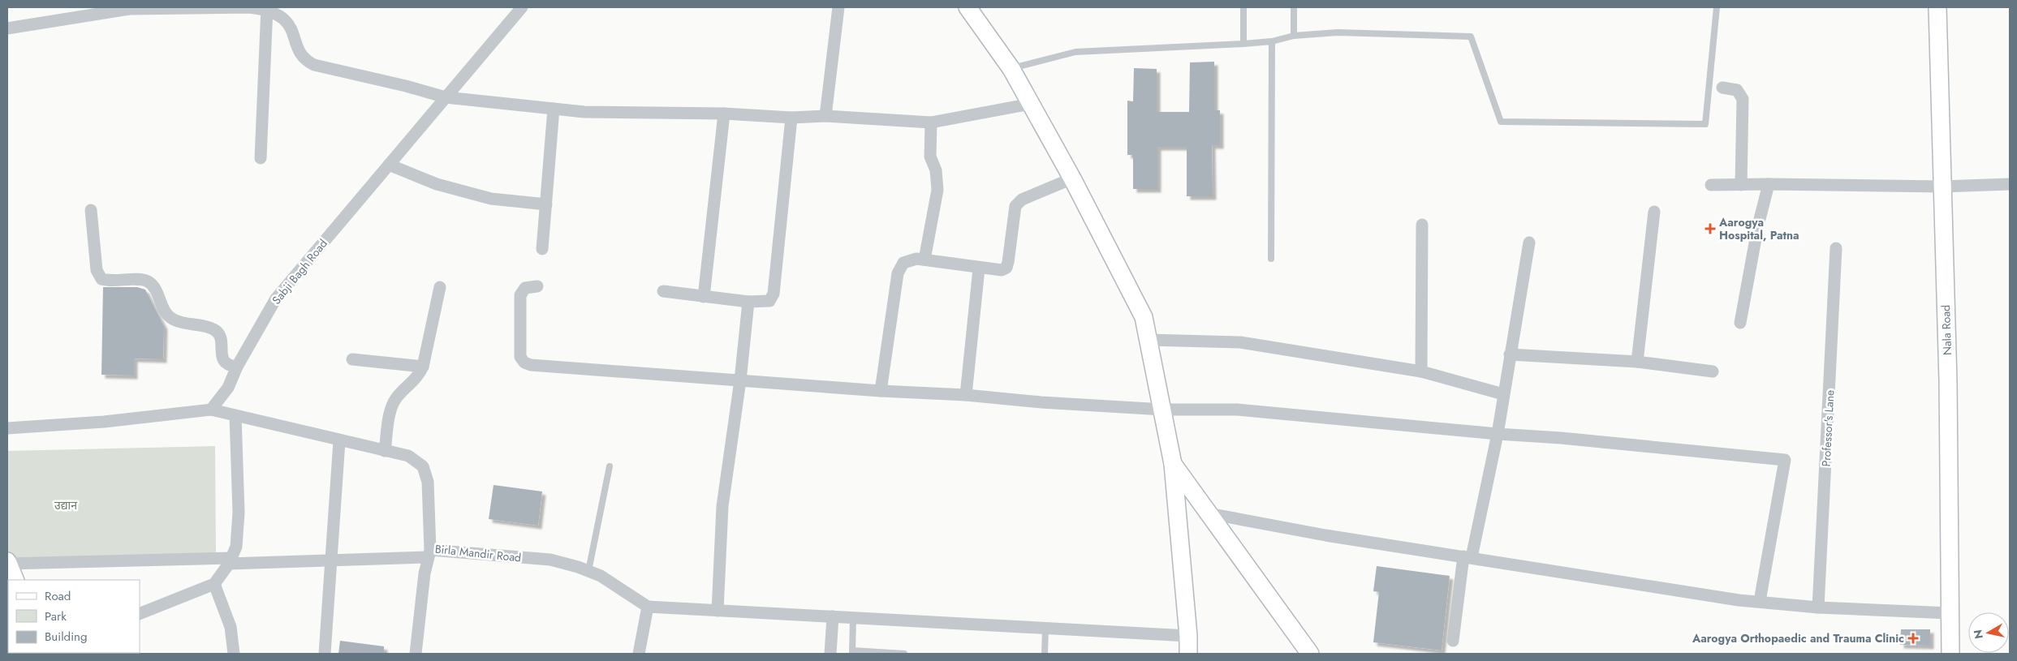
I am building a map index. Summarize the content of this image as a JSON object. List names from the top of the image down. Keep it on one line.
{"streets":{"main road":["Nala Road"],"street":["Sabji Bagh Road","Professor's Lane","Birla Mandir Road"]},"crossings":[["Sabji Bagh Road","Birla Mandir Road"]],"parks":["उद्यान"],"places":{"health":["Aarogya Hospital, Patna","Aarogya Orthopaedic and Trauma Clinic"]},"legend":["Road","Park","Building"],"north":"left"}
